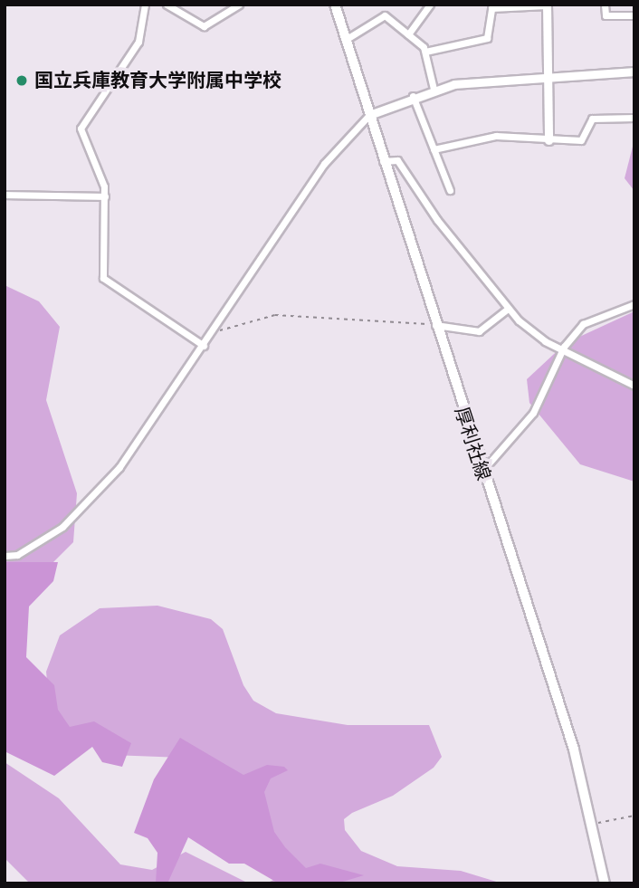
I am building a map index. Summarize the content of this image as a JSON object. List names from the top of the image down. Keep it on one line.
{"streets":{"main road":["厚利社線"]},"places":["国立兵庫教育大学附属中学校"]}
